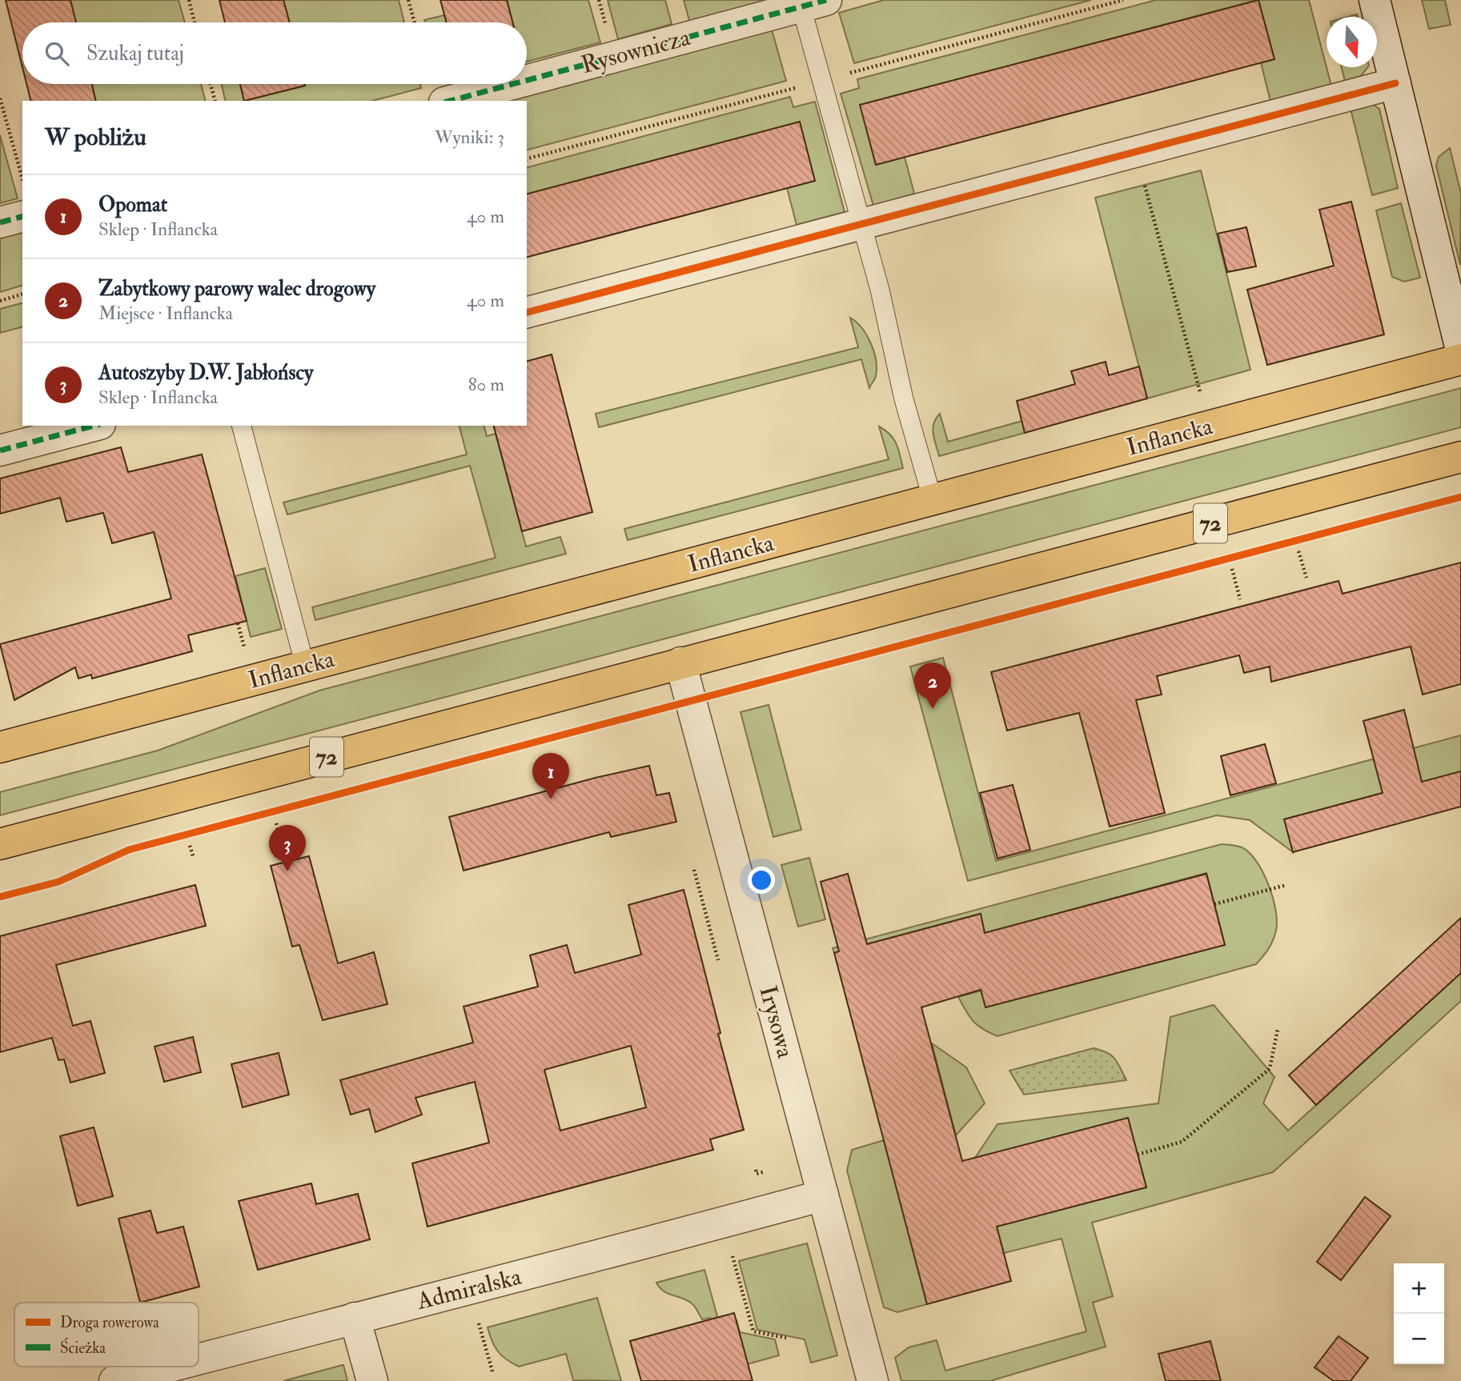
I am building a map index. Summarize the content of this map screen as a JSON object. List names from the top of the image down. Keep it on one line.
{"streets":{"main road":["Inflancka","72"],"street":["Rysownicza","Irysowa","Admiralska"]},"crossings":[["72","Irysowa"],["Irysowa","Admiralska"]],"legend":["Droga rowerowa","Ścieżka"],"north":"bottom","page":{"search":"Szukaj tutaj","heading":["W pobliżu","Wyniki: 3"],"list":[{"mark":"1","name":"Opomat","note":"Sklep · Inflancka","value":"40 m"},{"mark":"2","name":"Zabytkowy parowy walec drogowy","note":"Miejsce · Inflancka","value":"40 m"},{"mark":"3","name":"Autoszyby D.W. Jabłońscy","note":"Sklep · Inflancka","value":"80 m"}],"pins":["2","1","3"],"map_buttons":["+","−"]}}
